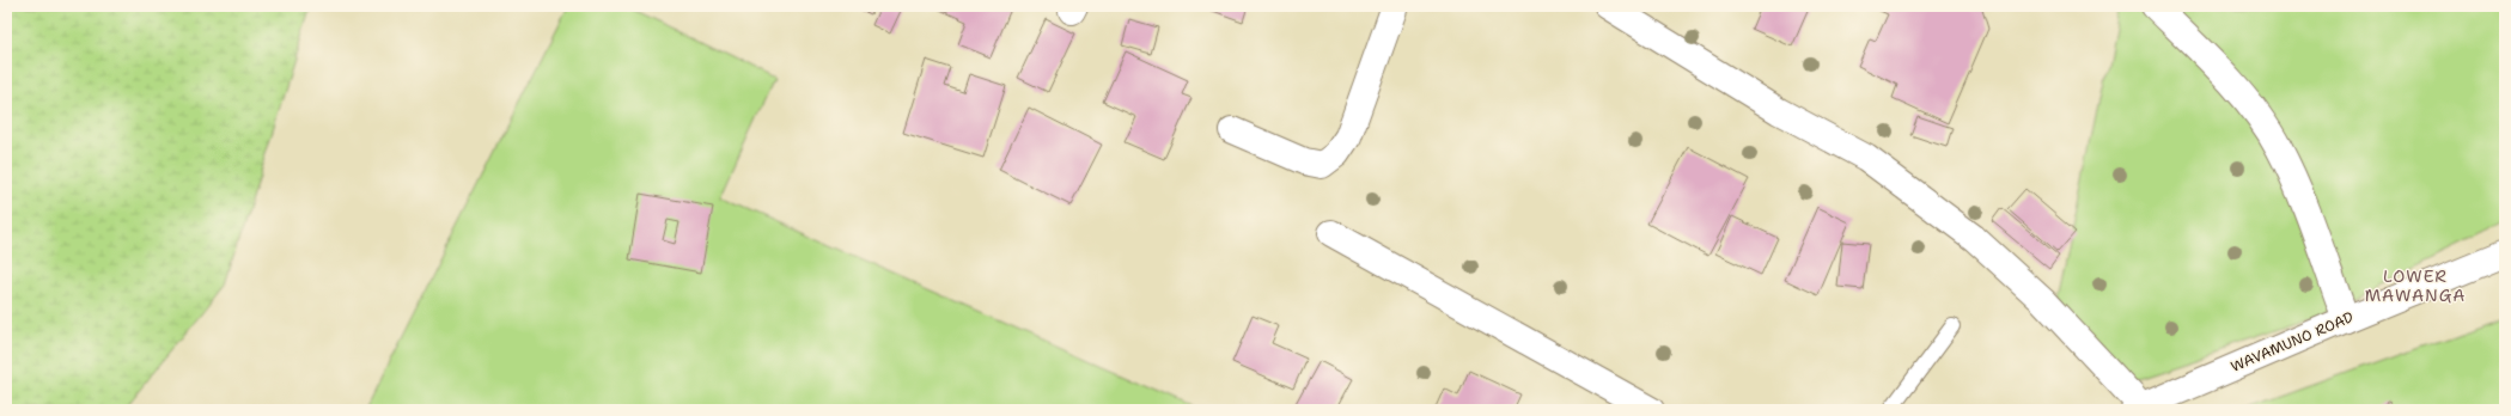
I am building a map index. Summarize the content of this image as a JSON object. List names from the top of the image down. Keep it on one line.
{"streets":{"street":["WAVAMUNO ROAD"]},"districts":["LOWER MAWANGA"]}
